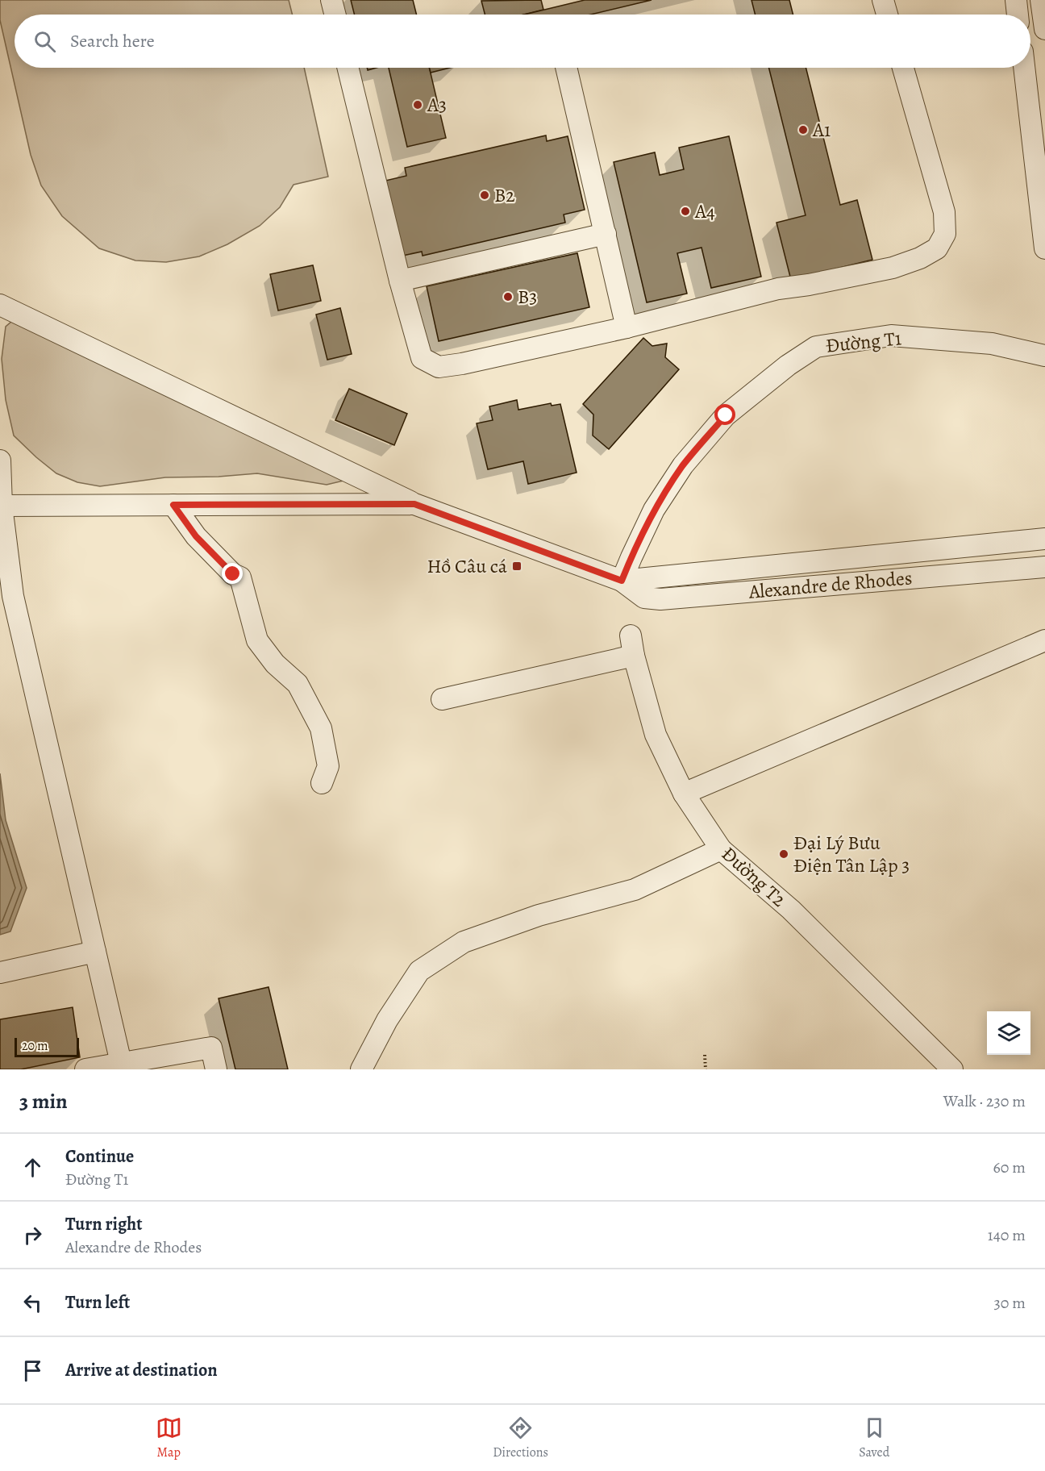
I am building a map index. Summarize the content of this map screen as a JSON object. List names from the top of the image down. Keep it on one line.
{"streets":{"street":["Đường T1","Alexandre de Rhodes","Đường T2"]},"crossings":[["Đường T1","Alexandre de Rhodes"]],"places":{"other":["A3","A1","B2","A4","B3","Đại Lý Bưu Điện Tân Lập 3"],"transit":["Hồ Câu cá"]},"scale_bar":"20 m","page":{"search":"Search here","scale":"20 m","heading":["3 min","Walk · 230 m"],"list":[["Continue","Đường T1","60 m"],["Turn right","Alexandre de Rhodes","140 m"],["Turn left","30 m"],"Arrive at destination"],"nav":["Map","Directions","Saved"]}}
